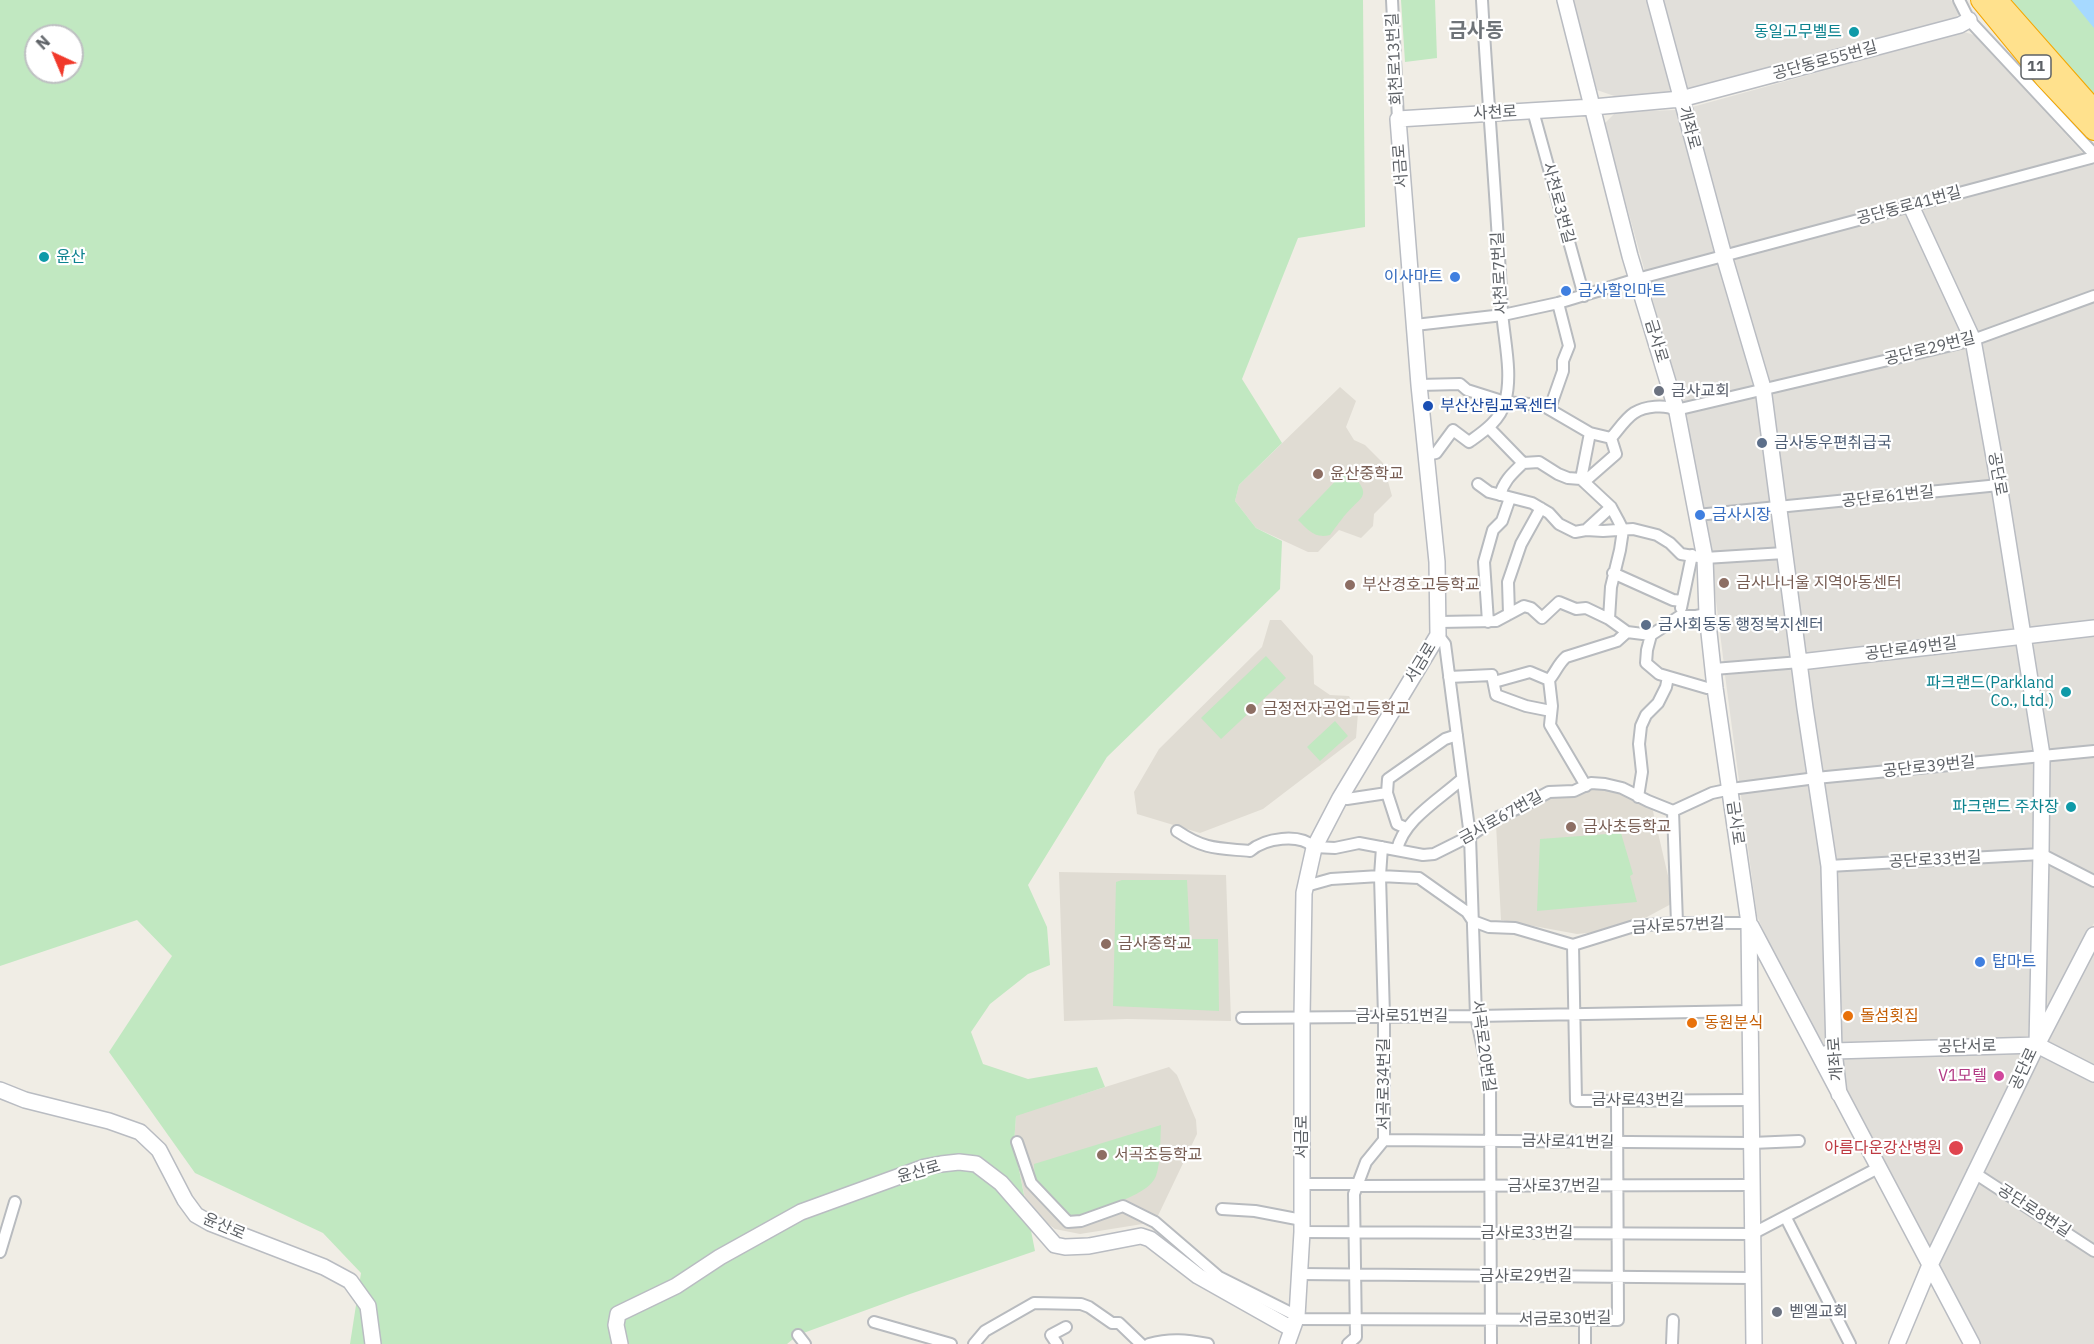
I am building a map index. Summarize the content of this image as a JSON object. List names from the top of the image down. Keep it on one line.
{"streets":{"highway":["11"],"street":["회천로13번길","공단동로55번길","사천로","개좌로","서금로","사천로3번길","공단동로41번길","사천로7번길","금사로","공단로29번길","공단로","공단로61번길","공단로49번길","공단로39번길","금사로67번길","공단로33번길","금사로57번길","금사로51번길","서곡로20번길","공단서로","서곡로34번길","금사로43번길","금사로41번길","윤산로","금사로37번길","공단로8번길","금사로33번길","금사로29번길","서금로30번길"]},"crossings":[["회천로13번길","사천로"],["회천로13번길","서금로"],["공단동로55번길","사천로"],["공단동로55번길","개좌로"],["공단동로55번길","금사로"],["사천로","서금로"],["사천로","사천로3번길"],["사천로","사천로7번길"],["사천로","금사로"],["개좌로","공단동로41번길"],["개좌로","금사로"],["개좌로","공단로29번길"],["개좌로","공단로"],["개좌로","공단로61번길"],["개좌로","공단로49번길"],["개좌로","공단로39번길"],["개좌로","공단로33번길"],["개좌로","공단서로"],["서금로","금사로67번길"],["서금로","금사로51번길"],["서금로","서곡로20번길"],["서금로","윤산로"],["서금로","금사로37번길"],["서금로","금사로33번길"],["서금로","금사로29번길"],["서금로","서금로30번길"],["공단동로41번길","공단로"],["금사로","금사로57번길"],["금사로","금사로51번길"],["금사로","공단서로"],["금사로","금사로43번길"],["금사로","금사로41번길"],["금사로","금사로37번길"],["금사로","금사로33번길"],["금사로","금사로29번길"],["공단로29번길","공단로"],["공단로","공단로61번길"],["공단로","공단로49번길"],["공단로","공단로39번길"],["공단로","공단로33번길"],["공단로","공단서로"],["공단로","공단로8번길"],["금사로67번길","서곡로20번길"],["금사로67번길","서곡로34번길"],["금사로51번길","서곡로20번길"],["금사로51번길","서곡로34번길"],["금사로51번길","금사로43번길"],["서곡로20번길","금사로41번길"],["서곡로20번길","금사로37번길"],["서곡로20번길","금사로33번길"],["서곡로20번길","금사로29번길"],["서곡로20번길","서금로30번길"],["서곡로34번길","금사로41번길"],["서곡로34번길","금사로37번길"],["서곡로34번길","금사로33번길"],["서곡로34번길","금사로29번길"],["서곡로34번길","서금로30번길"],["금사로43번길","서금로30번길"],["금사로41번길","서금로30번길"],["윤산로","서금로30번길"],["금사로37번길","서금로30번길"],["금사로33번길","서금로30번길"],["금사로29번길","서금로30번길"]],"districts":["금사동"],"places":["동일고무벨트","윤산","이사마트","금사할인마트","금사교회","부산산림교육센터","금사동우편취급국","윤산중학교","금사시장","금사나너울 지역아동센터","부산경호고등학교","금사회동동 행정복지센터","파크랜드(Parkland Co., Ltd.)","금정전자공업고등학교","파크랜드 주차장","금사초등학교","금사중학교","탑마트","돌섬횟집","동원분식","V1모텔","아름다운강산병원","서곡초등학교","벧엘교회"],"north":"top left"}
